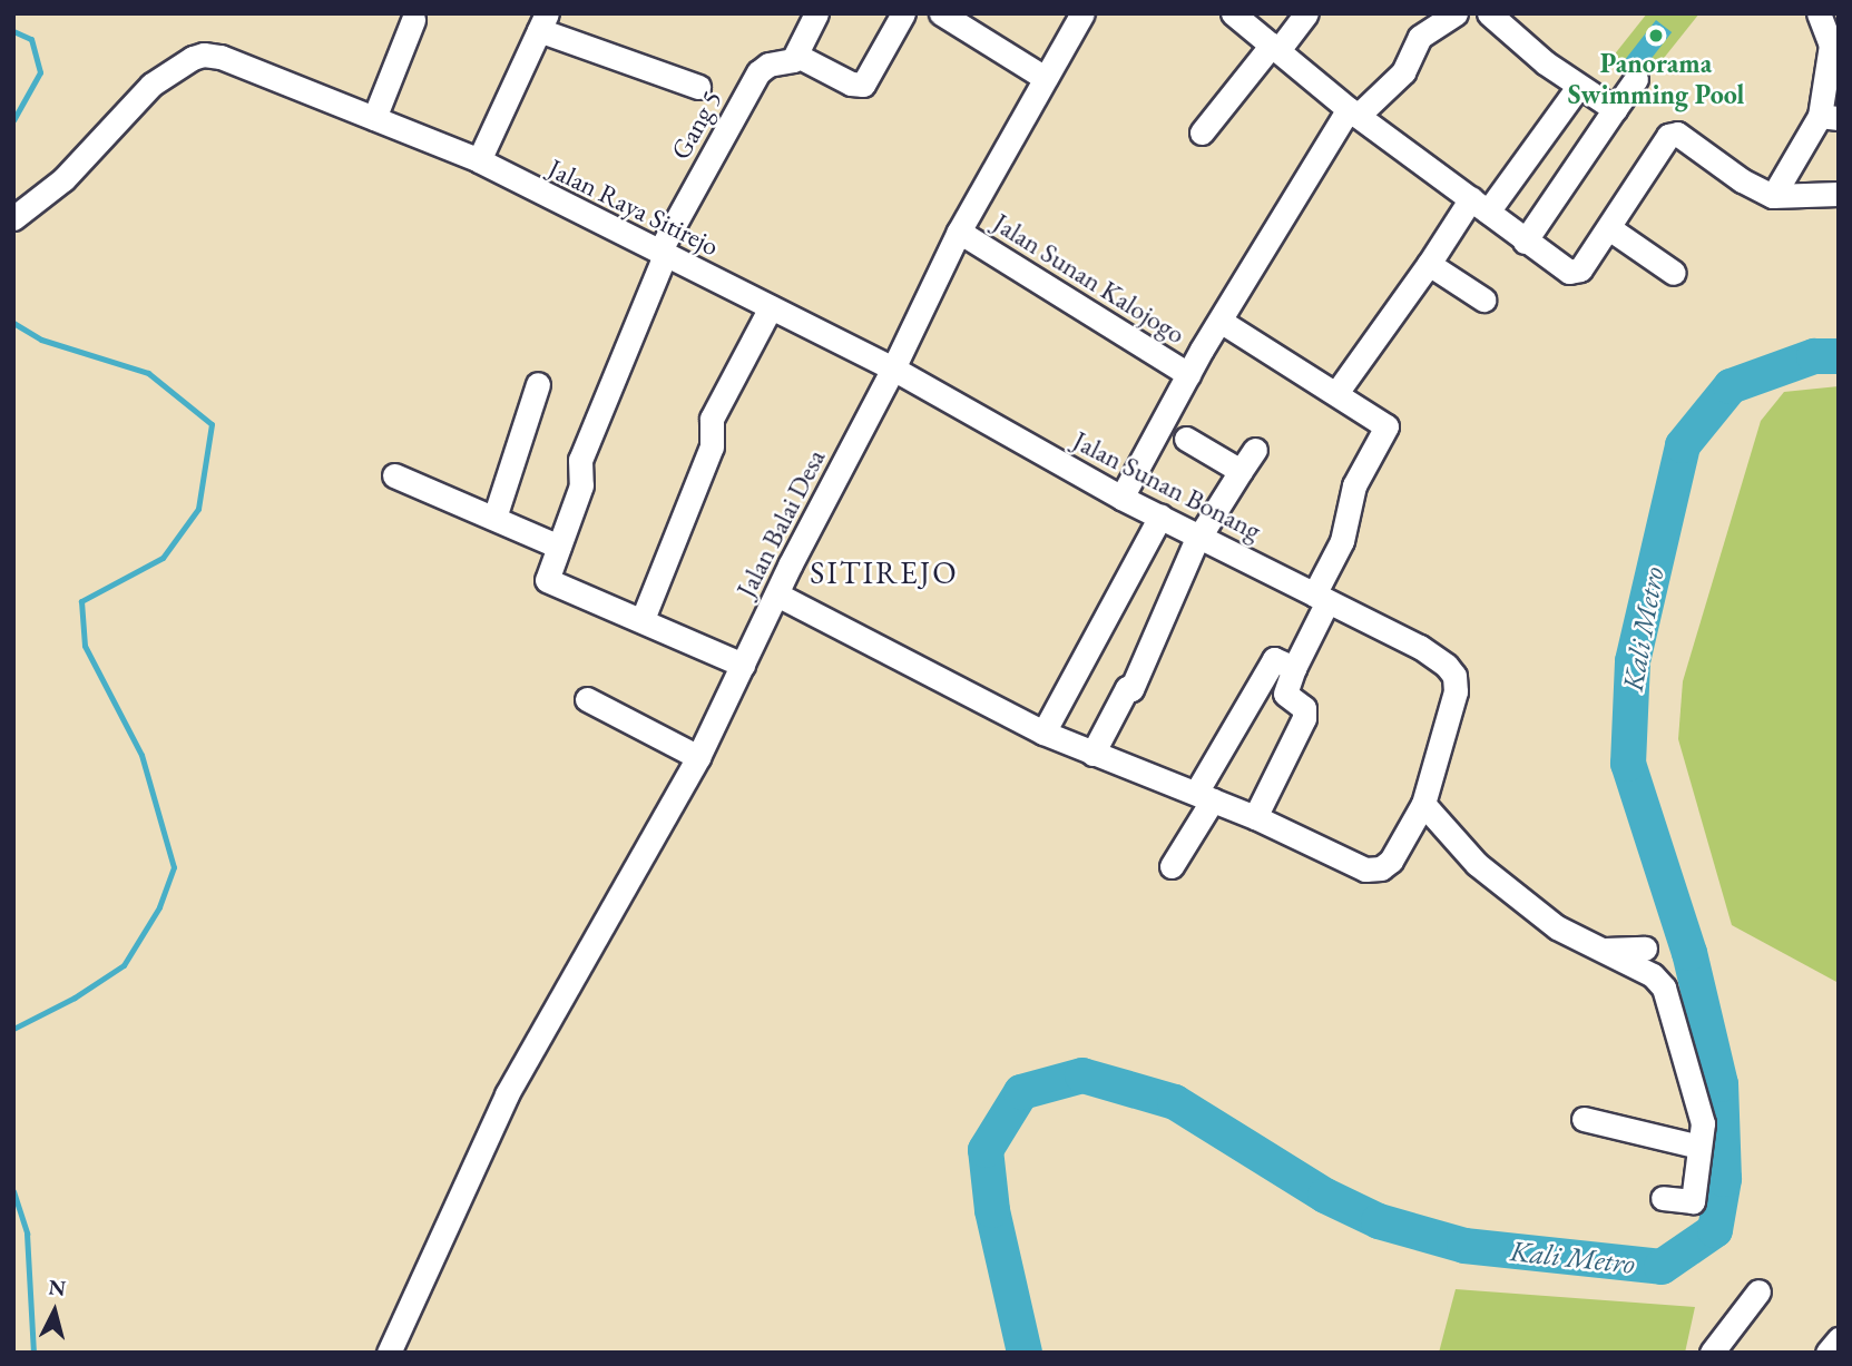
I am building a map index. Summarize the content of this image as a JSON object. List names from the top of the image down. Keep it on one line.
{"streets":{"street":["Gang 5","Jalan Raya Sitirejo","Jalan Sunan Kalojogo","Jalan Sunan Bonang","Jalan Balai Desa"]},"crossings":[["Gang 5","Jalan Raya Sitirejo"],["Jalan Raya Sitirejo","Jalan Sunan Bonang"],["Jalan Raya Sitirejo","Jalan Balai Desa"],["Jalan Sunan Bonang","Jalan Balai Desa"]],"districts":["SITIREJO"],"water":["Kali Metro"],"places":["Panorama Swimming Pool"],"north":"top"}
